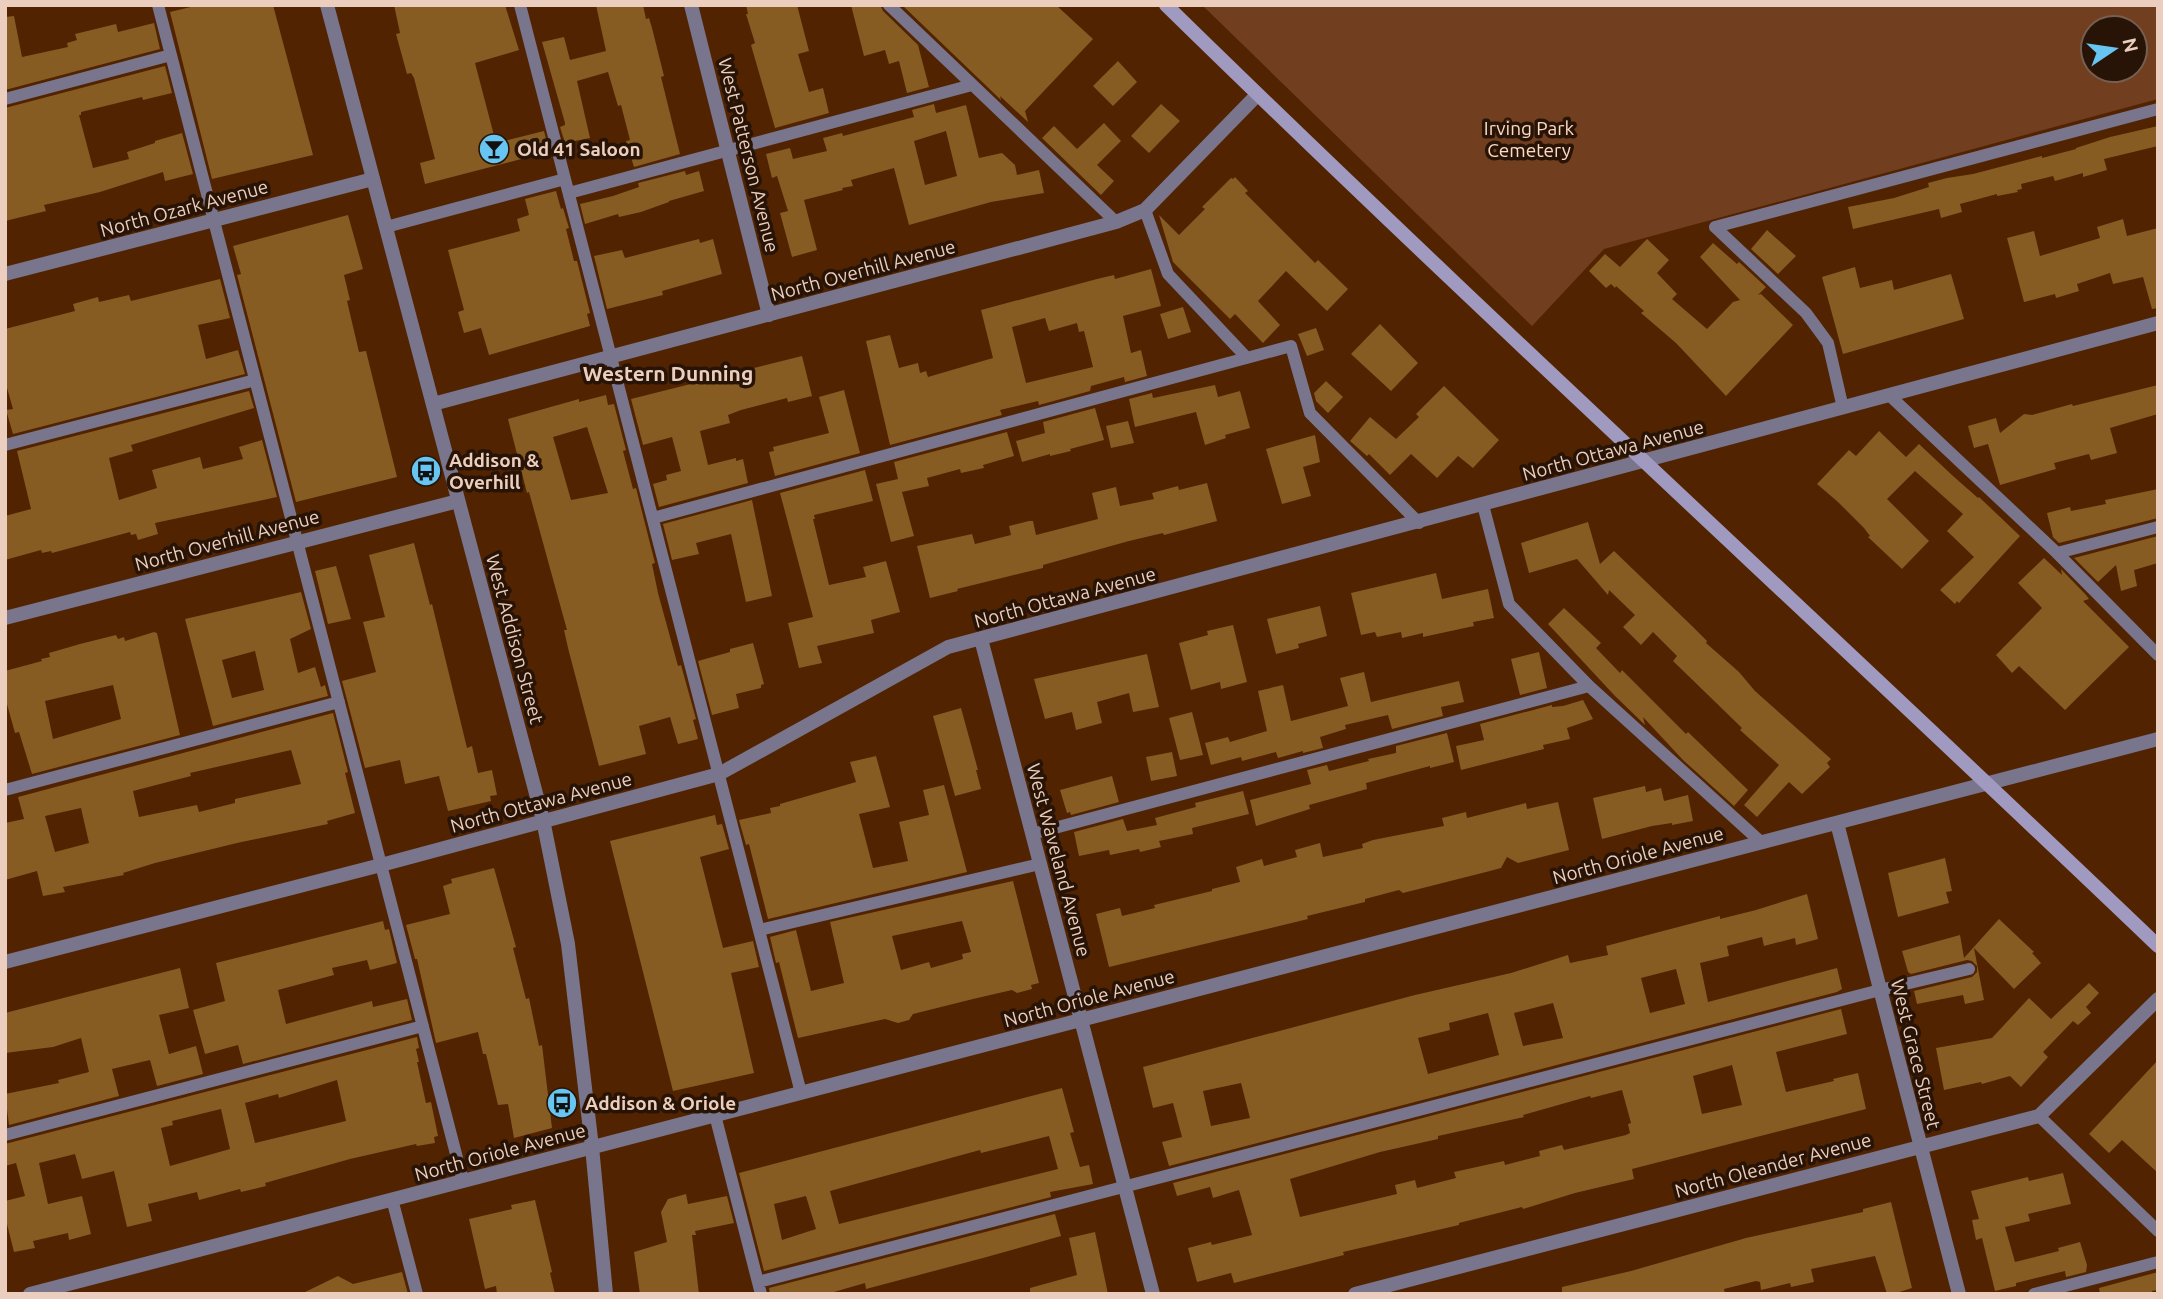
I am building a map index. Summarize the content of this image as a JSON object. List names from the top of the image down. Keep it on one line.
{"streets":{"street":["West Patterson Avenue","North Ozark Avenue","North Overhill Avenue","North Ottawa Avenue","West Addison Street","North Oriole Avenue","West Waveland Avenue","West Grace Street","North Oleander Avenue"]},"crossings":[["West Patterson Avenue","North Overhill Avenue"],["North Ozark Avenue","West Addison Street"],["North Overhill Avenue","West Addison Street"],["North Ottawa Avenue","West Addison Street"],["North Ottawa Avenue","West Waveland Avenue"],["West Addison Street","North Oriole Avenue"],["North Oriole Avenue","West Waveland Avenue"],["North Oriole Avenue","West Grace Street"],["West Grace Street","North Oleander Avenue"]],"districts":["Western Dunning"],"parks":["Irving Park Cemetery"],"places":{"bar":["Old 41 Saloon"],"bus stop":["Addison & Overhill","Addison & Oriole"]},"north":"right"}
